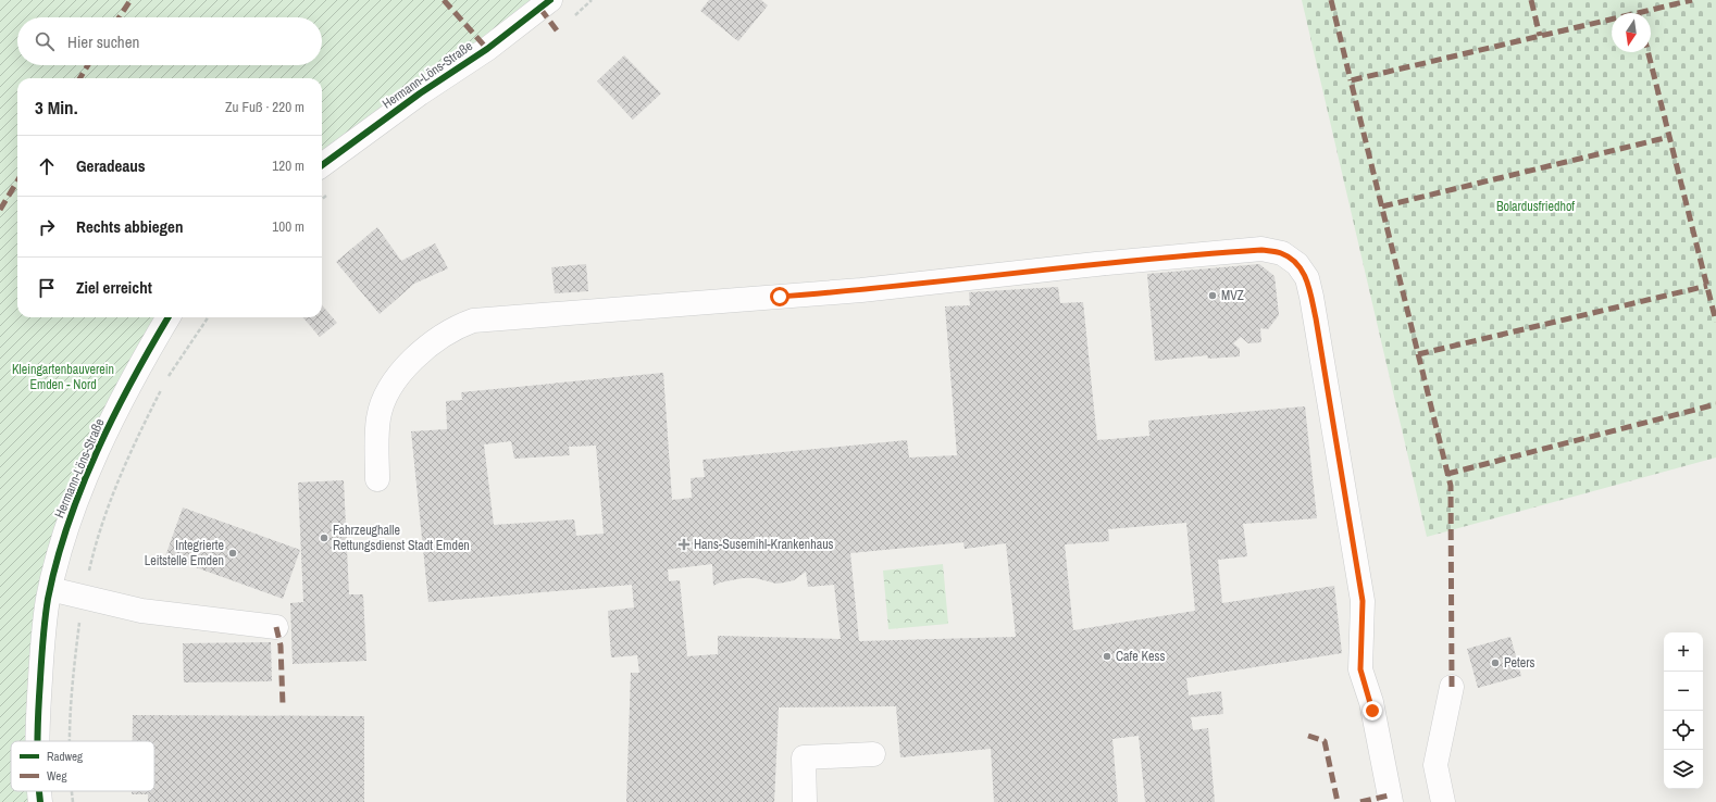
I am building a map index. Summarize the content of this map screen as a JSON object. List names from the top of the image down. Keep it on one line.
{"streets":{"street":["Hermann-Löns-Straße"]},"parks":["Bolardusfriedhof","Kleingartenbauverein Emden - Nord"],"places":{"other":["MVZ","Fahrzeughalle Rettungsdienst Stadt Emden","Integrierte Leitstelle Emden","Cafe Kess","Peters"],"health":["Hans-Susemihl-Krankenhaus"]},"legend":["Radweg","Weg"],"north":"bottom","page":{"search":"Hier suchen","heading":["3 Min.","Zu Fuß · 220 m"],"list":[["Geradeaus","120 m"],["Rechts abbiegen","100 m"],"Ziel erreicht"],"map_buttons":["+","−"]}}
